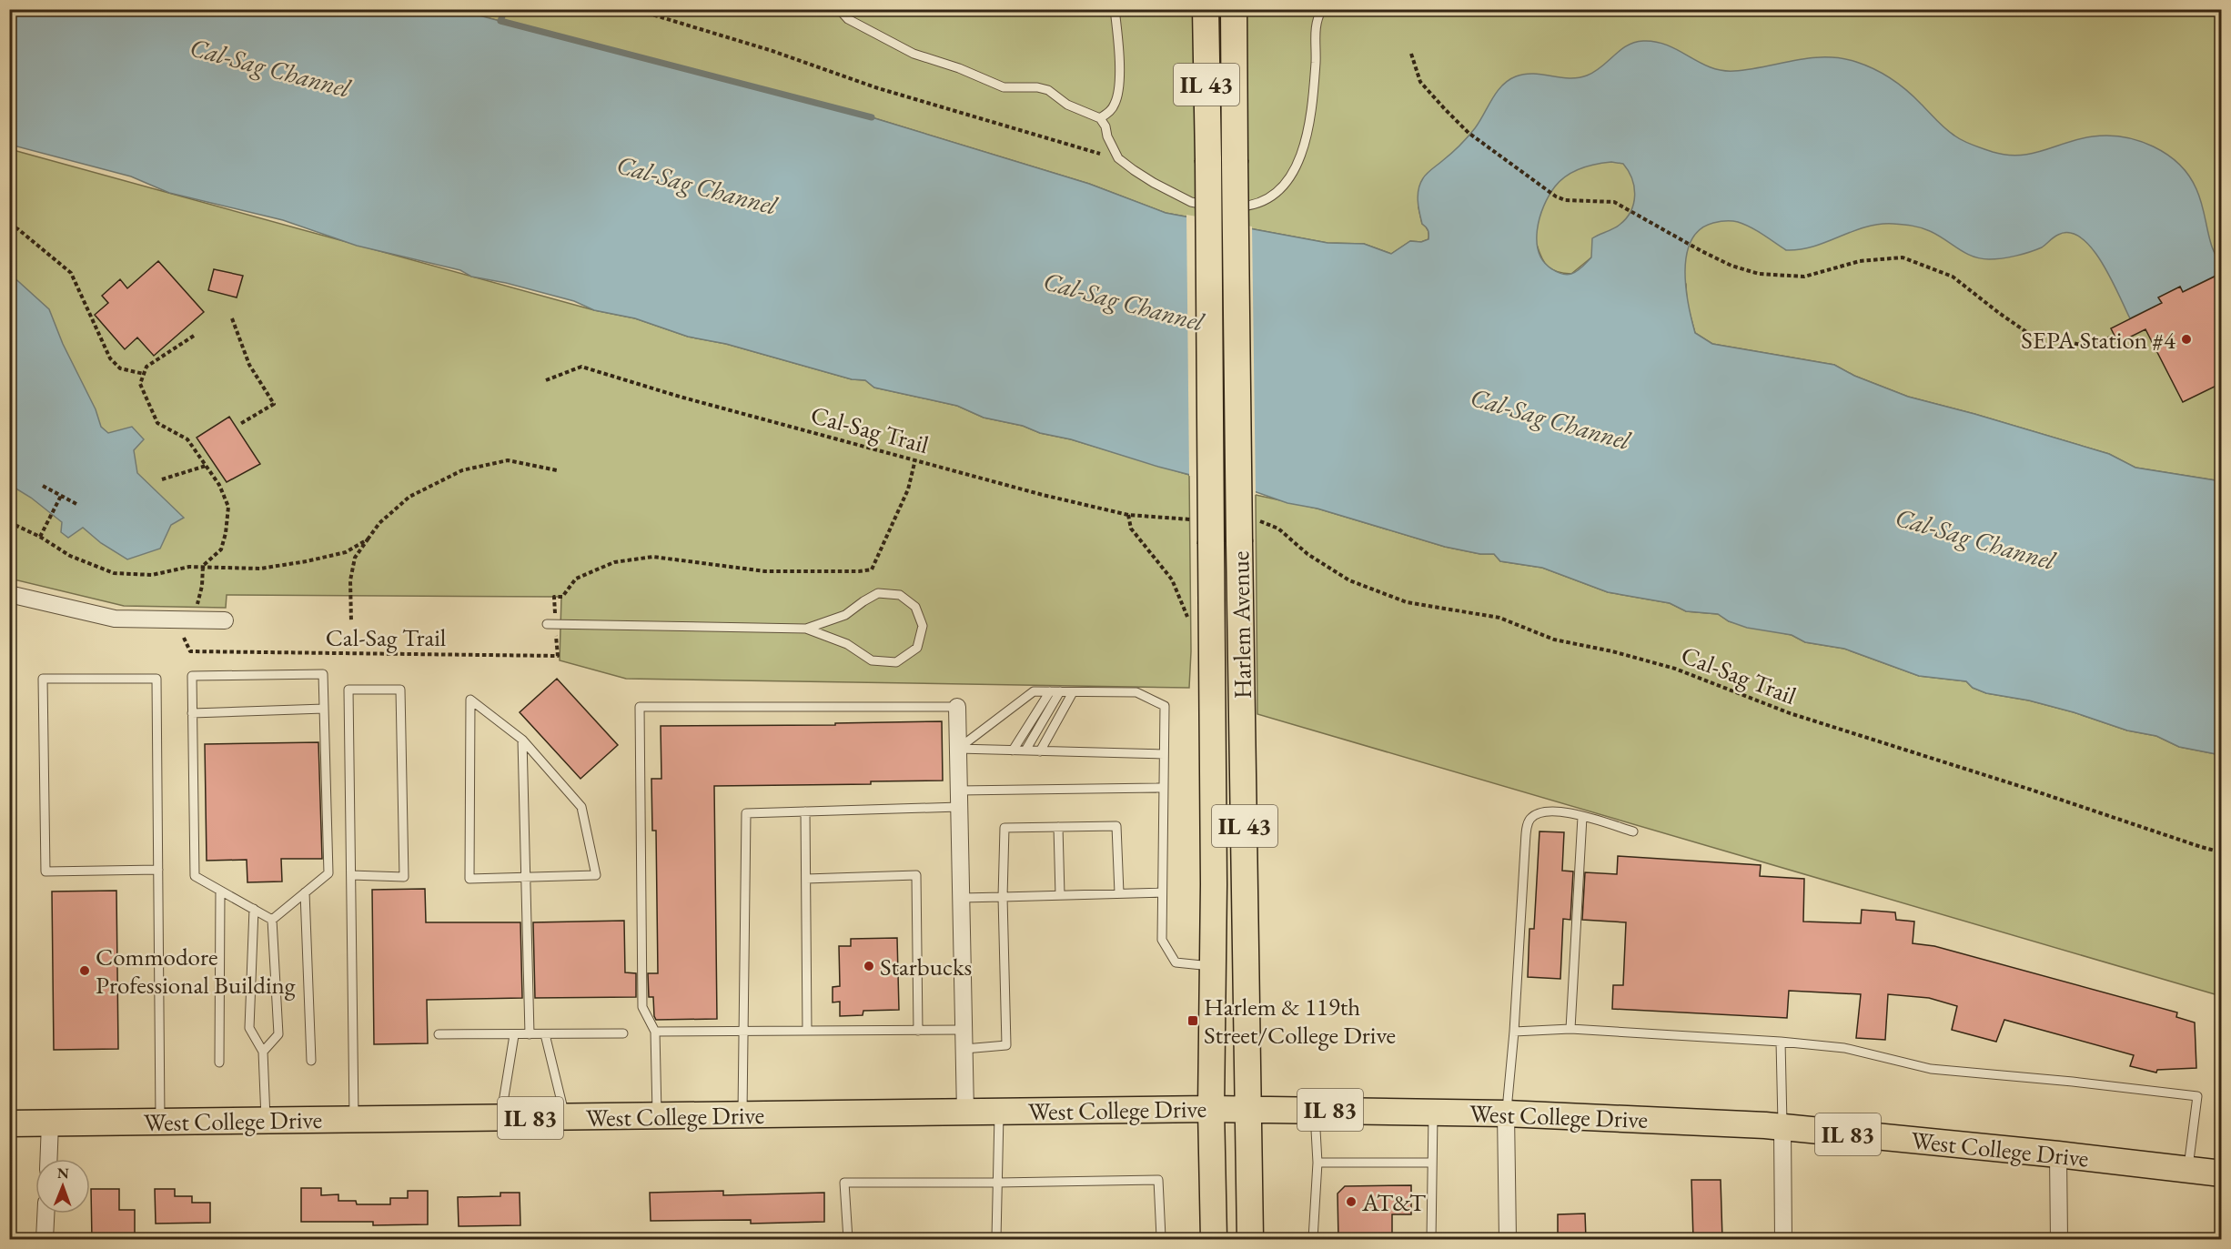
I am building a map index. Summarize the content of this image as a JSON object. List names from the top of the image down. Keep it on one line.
{"streets":{"main road":["IL 43","Harlem Avenue","West College Drive","IL 83"],"path":["Cal-Sag Trail"]},"crossings":[["Harlem Avenue","West College Drive"]],"water":["Cal-Sag Channel"],"places":{"other":["SEPA Station #4","Starbucks","Commodore Professional Building","AT&T"],"transit":["Harlem & 119th Street/College Drive"]},"north":"top"}
